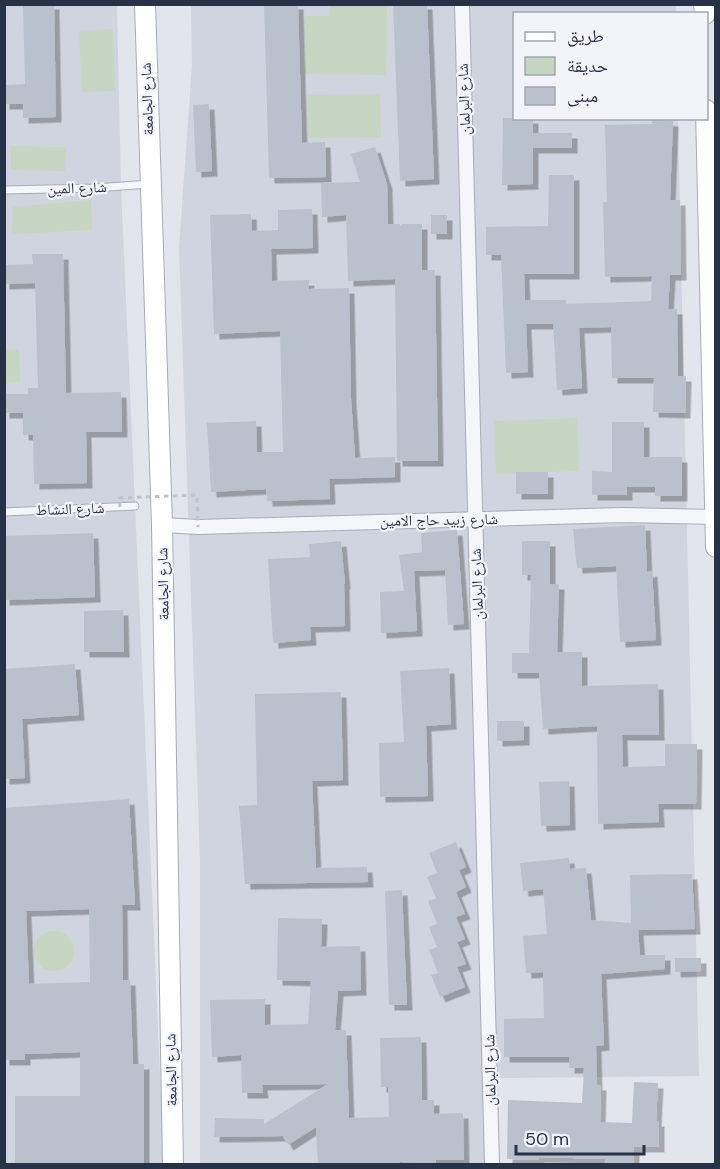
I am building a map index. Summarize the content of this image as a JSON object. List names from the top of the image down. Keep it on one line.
{"streets":{"main road":["شارع الجامعة"],"street":["شارع البرلمان","شارع زبيد حاج الامين"],"lane":["شارع المين","شارع النشاط"]},"crossings":[["شارع الجامعة","شارع المين"],["شارع الجامعة","شارع زبيد حاج الامين"],["شارع البرلمان","شارع زبيد حاج الامين"]],"legend":["طريق","حديقة","مبنى"],"scale_bar":"50 m"}
